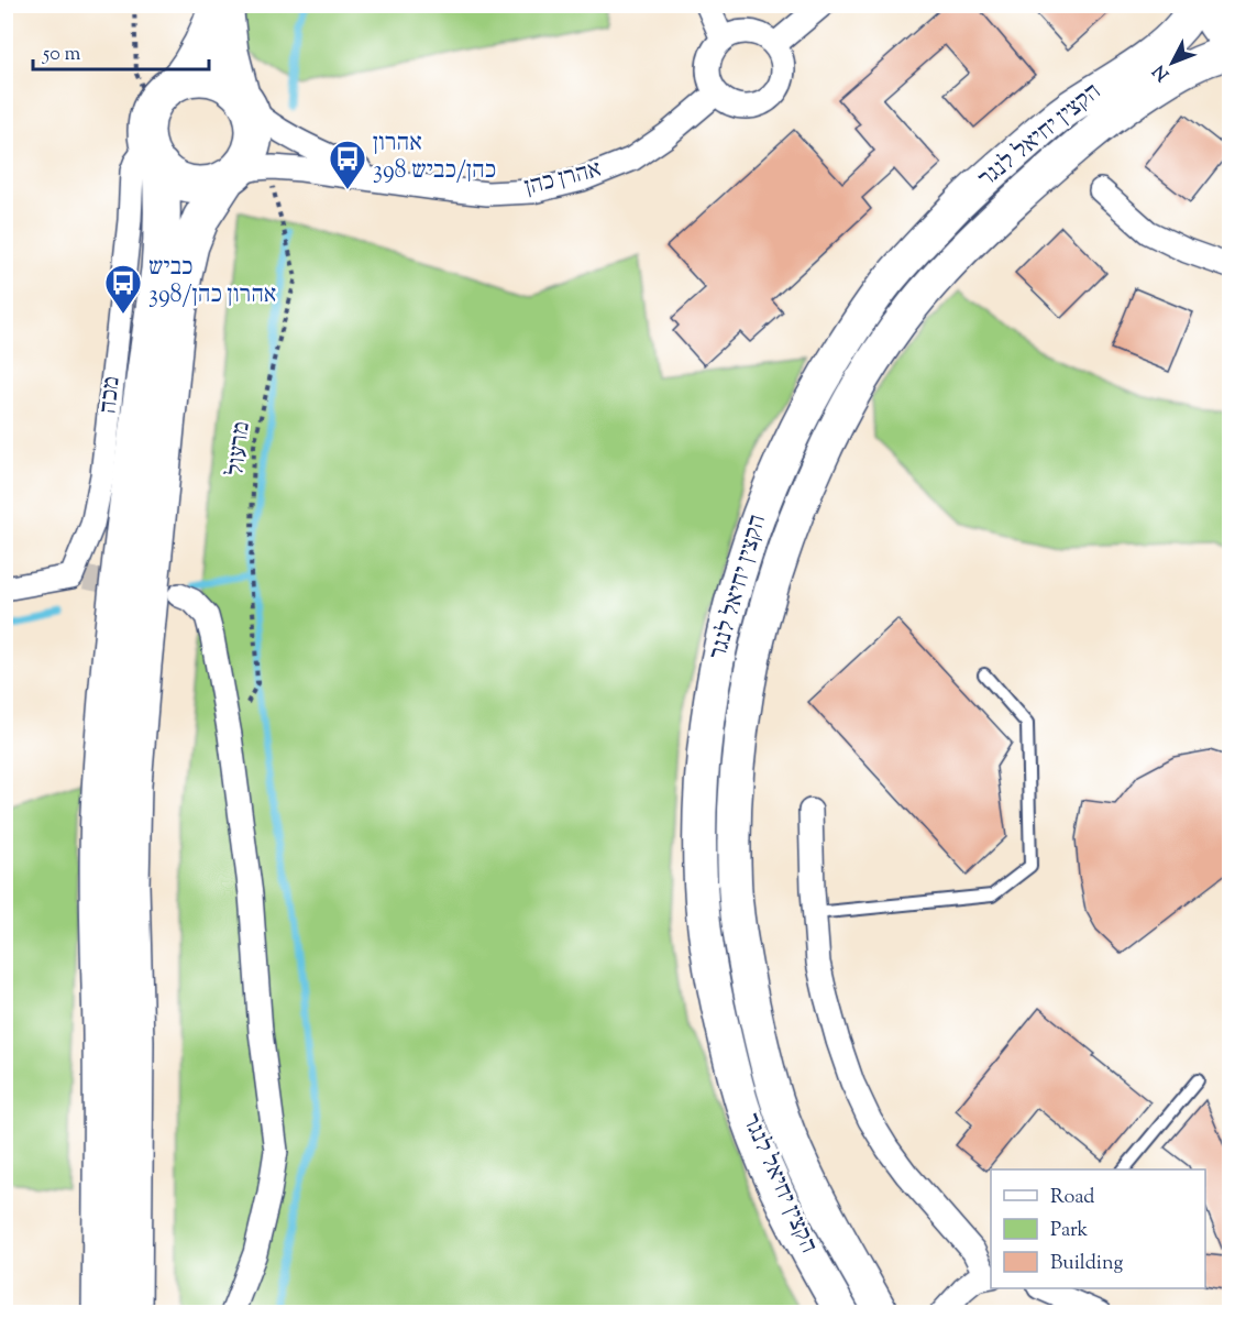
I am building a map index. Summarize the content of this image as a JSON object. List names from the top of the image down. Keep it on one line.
{"streets":{"street":["הקצין יחיאל לנגר","אהרן כהן","מכה"],"path":["מרעול"]},"crossings":[["אהרן כהן","מכה"],["אהרן כהן","מרעול"]],"places":{"bus stop":["אהרון כהן/כביש 398","כביש 398/אהרון כהן"]},"legend":["Road","Park","Building"],"scale_bar":"50 m","north":"bottom left"}
